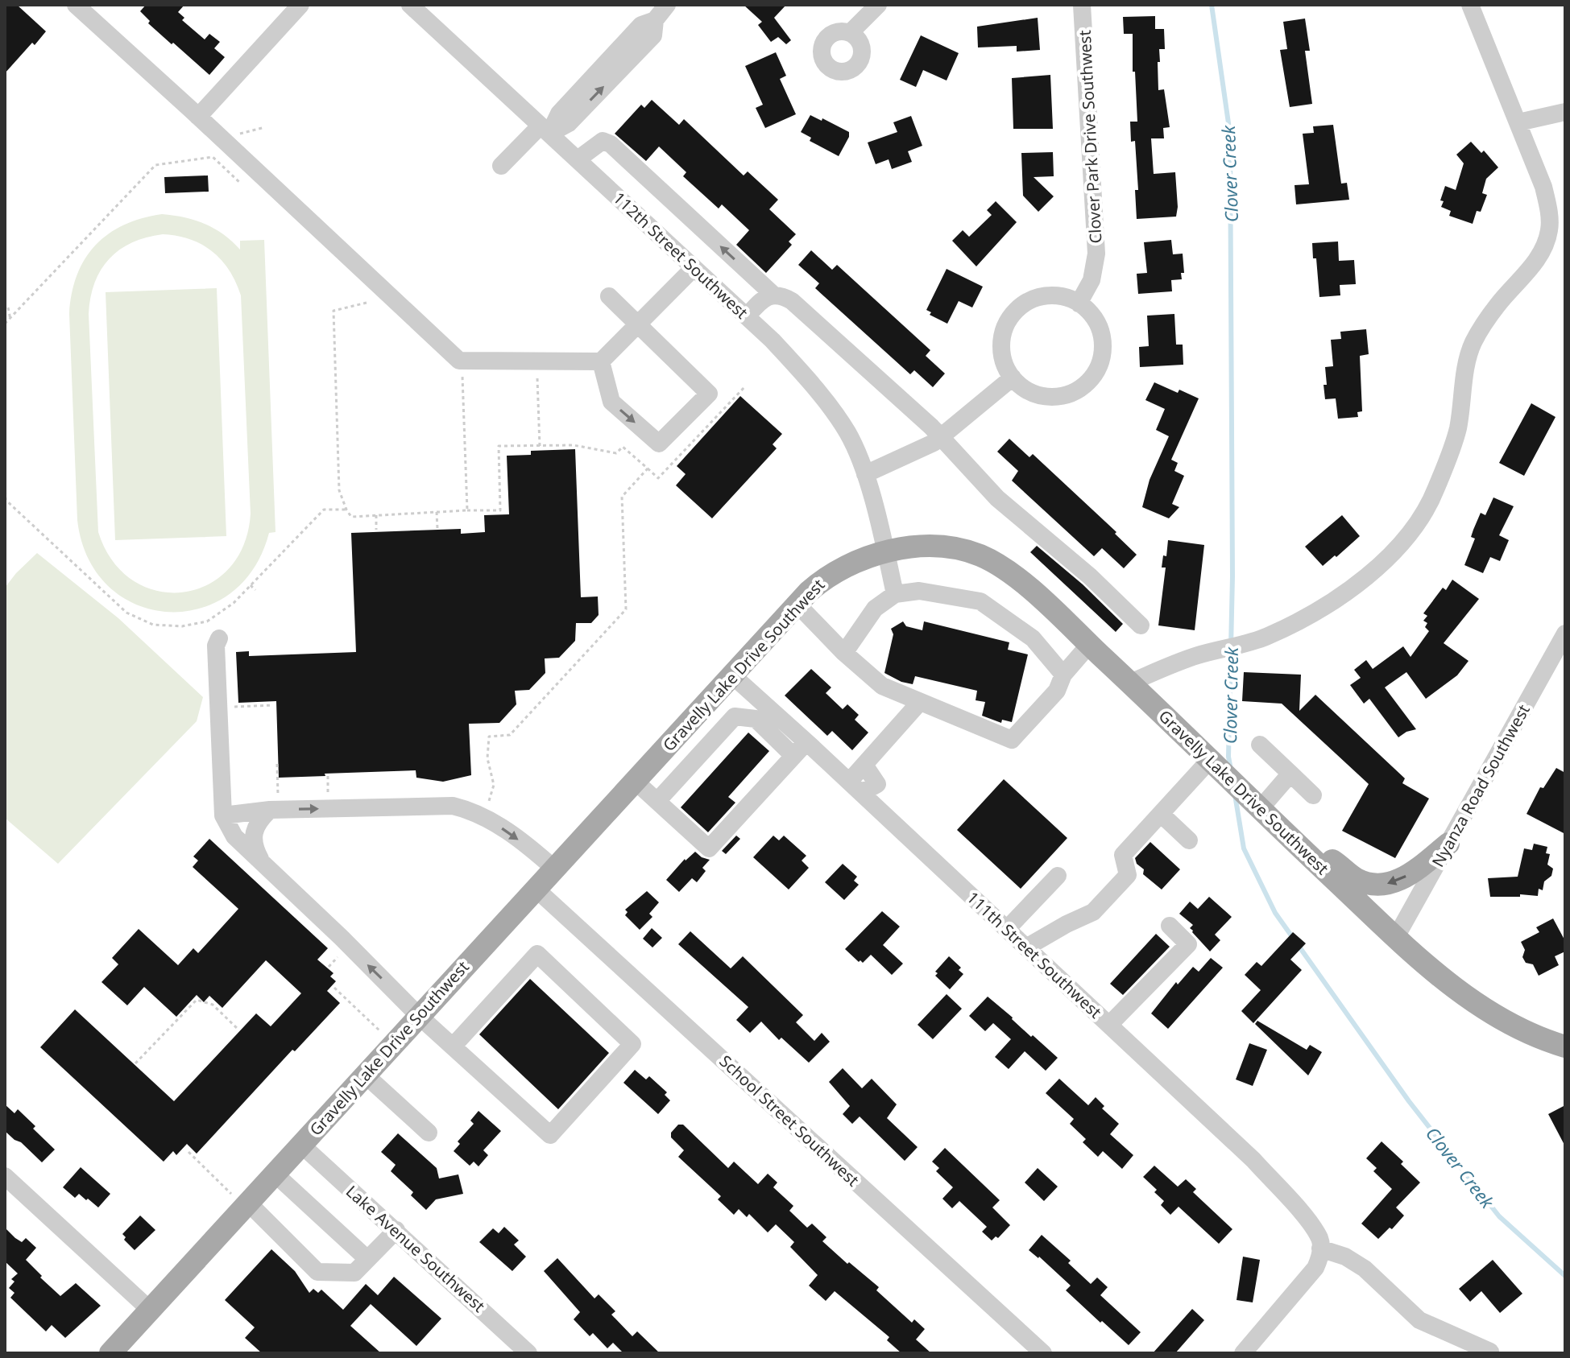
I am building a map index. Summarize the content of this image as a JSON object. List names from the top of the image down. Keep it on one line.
{"streets":{"main road":["Gravelly Lake Drive Southwest"],"street":["Clover Park Drive Southwest","112th Street Southwest","Nyanza Road Southwest","111th Street Southwest","School Street Southwest","Lake Avenue Southwest"]},"crossings":[["112th Street Southwest","Gravelly Lake Drive Southwest"],["Gravelly Lake Drive Southwest","Nyanza Road Southwest"],["Gravelly Lake Drive Southwest","111th Street Southwest"],["Gravelly Lake Drive Southwest","School Street Southwest"],["Gravelly Lake Drive Southwest","Lake Avenue Southwest"]],"water":["Clover Creek"]}
